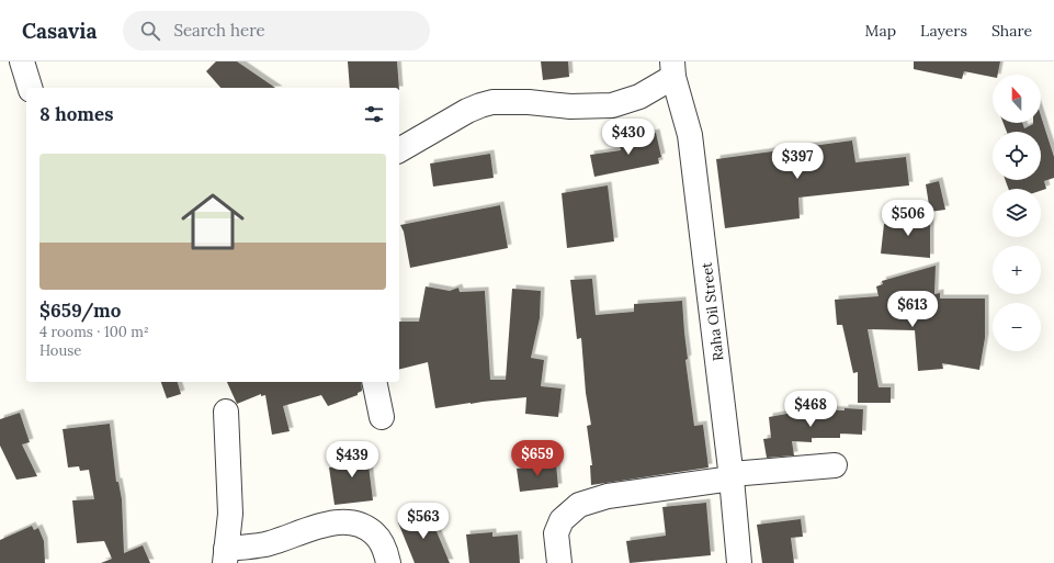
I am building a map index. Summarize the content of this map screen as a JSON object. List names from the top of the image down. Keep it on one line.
{"streets":{"street":["Raha Oil Street"]},"north":"top","page":{"header":"Casavia","search":"Search here","nav":["Map","Layers","Share"],"map_buttons":["+","−"],"heading":"8 homes","price":["$430","$397","$506","$613","$468","$659","$439","$563"],"list":[{"name":"$659/mo","note":"4 rooms · 100 m² · House"}]}}
